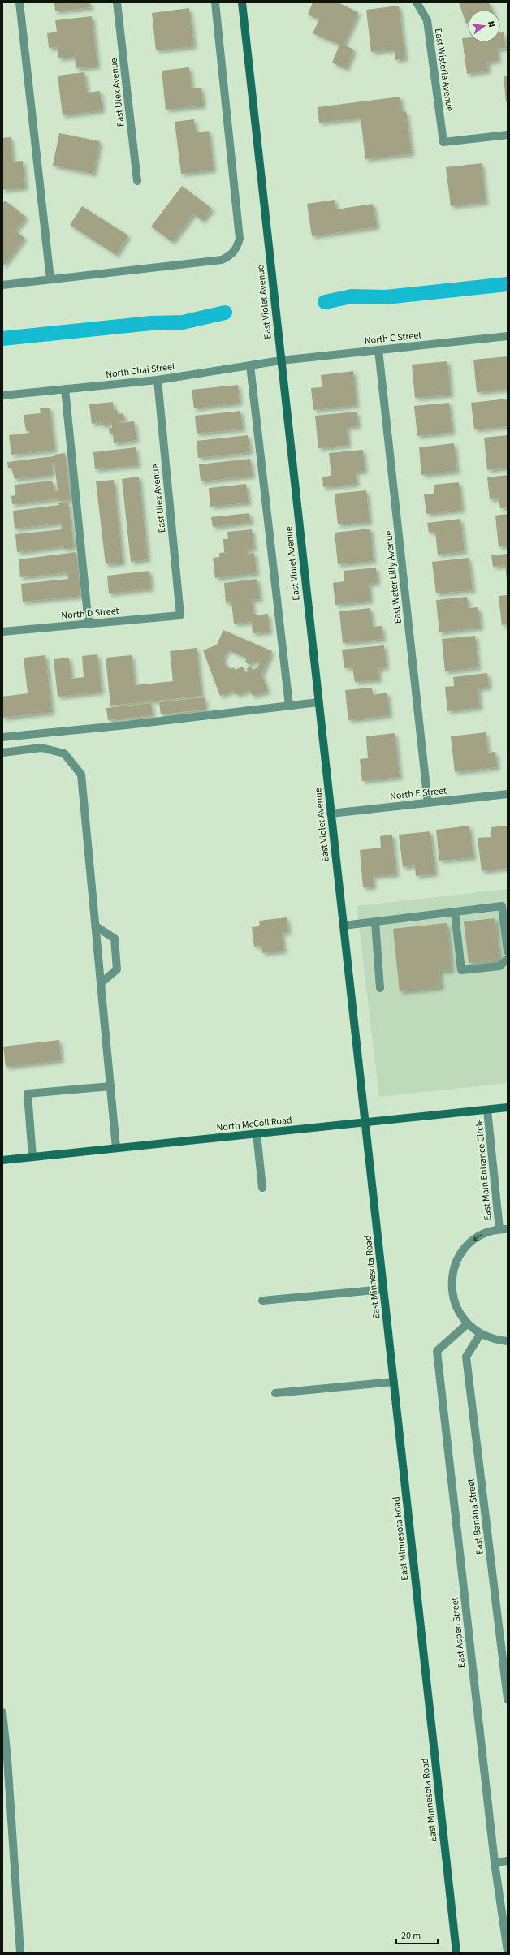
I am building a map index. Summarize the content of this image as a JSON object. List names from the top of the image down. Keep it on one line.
{"streets":{"street":["East Wisteria Avenue","East Ulex Avenue","East Violet Avenue","North C Street","North Chai Street","East Water Lilly Avenue","North D Street","North E Street","North McColl Road","East Main Entrance Circle","East Minnesota Road","East Banana Street","East Aspen Street"]},"crossings":[["East Ulex Avenue","North Chai Street"],["East Ulex Avenue","North D Street"],["East Violet Avenue","North C Street"],["East Violet Avenue","North Chai Street"],["East Violet Avenue","North E Street"],["East Violet Avenue","North McColl Road"],["East Violet Avenue","East Minnesota Road"],["North C Street","North Chai Street"],["North C Street","East Water Lilly Avenue"],["East Water Lilly Avenue","North E Street"],["North McColl Road","East Main Entrance Circle"],["North McColl Road","East Minnesota Road"]],"scale_bar":"20 m","north":"right"}
